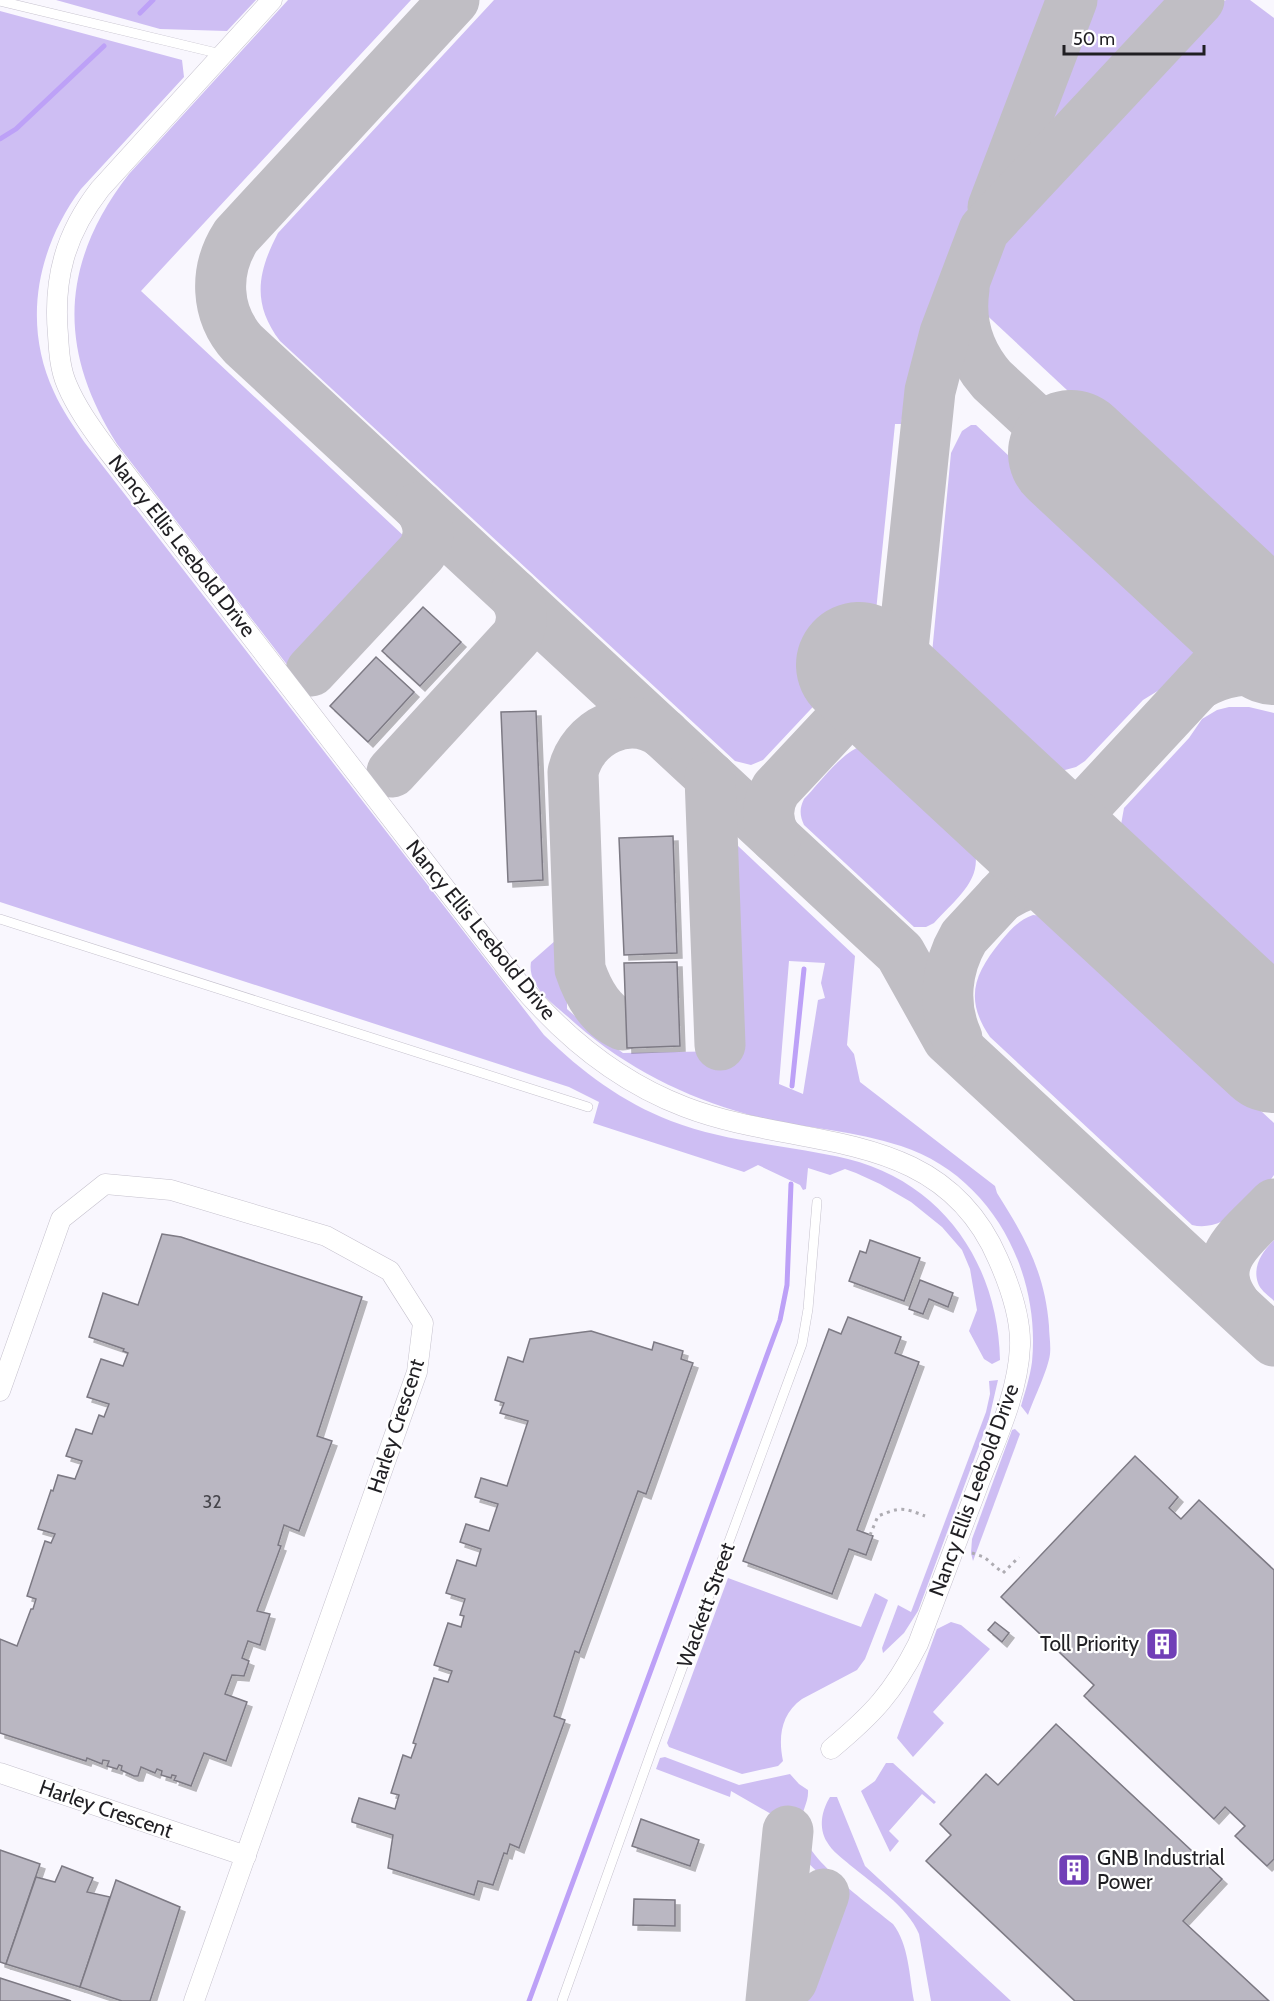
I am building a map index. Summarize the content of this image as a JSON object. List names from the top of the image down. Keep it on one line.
{"streets":{"street":["Nancy Ellis Leebold Drive","Harley Crescent"],"lane":["Wackett Street"]},"places":{"building":["Toll Priority","GNB Industrial Power"]},"house_numbers":["32"],"scale_bar":"50 m"}
